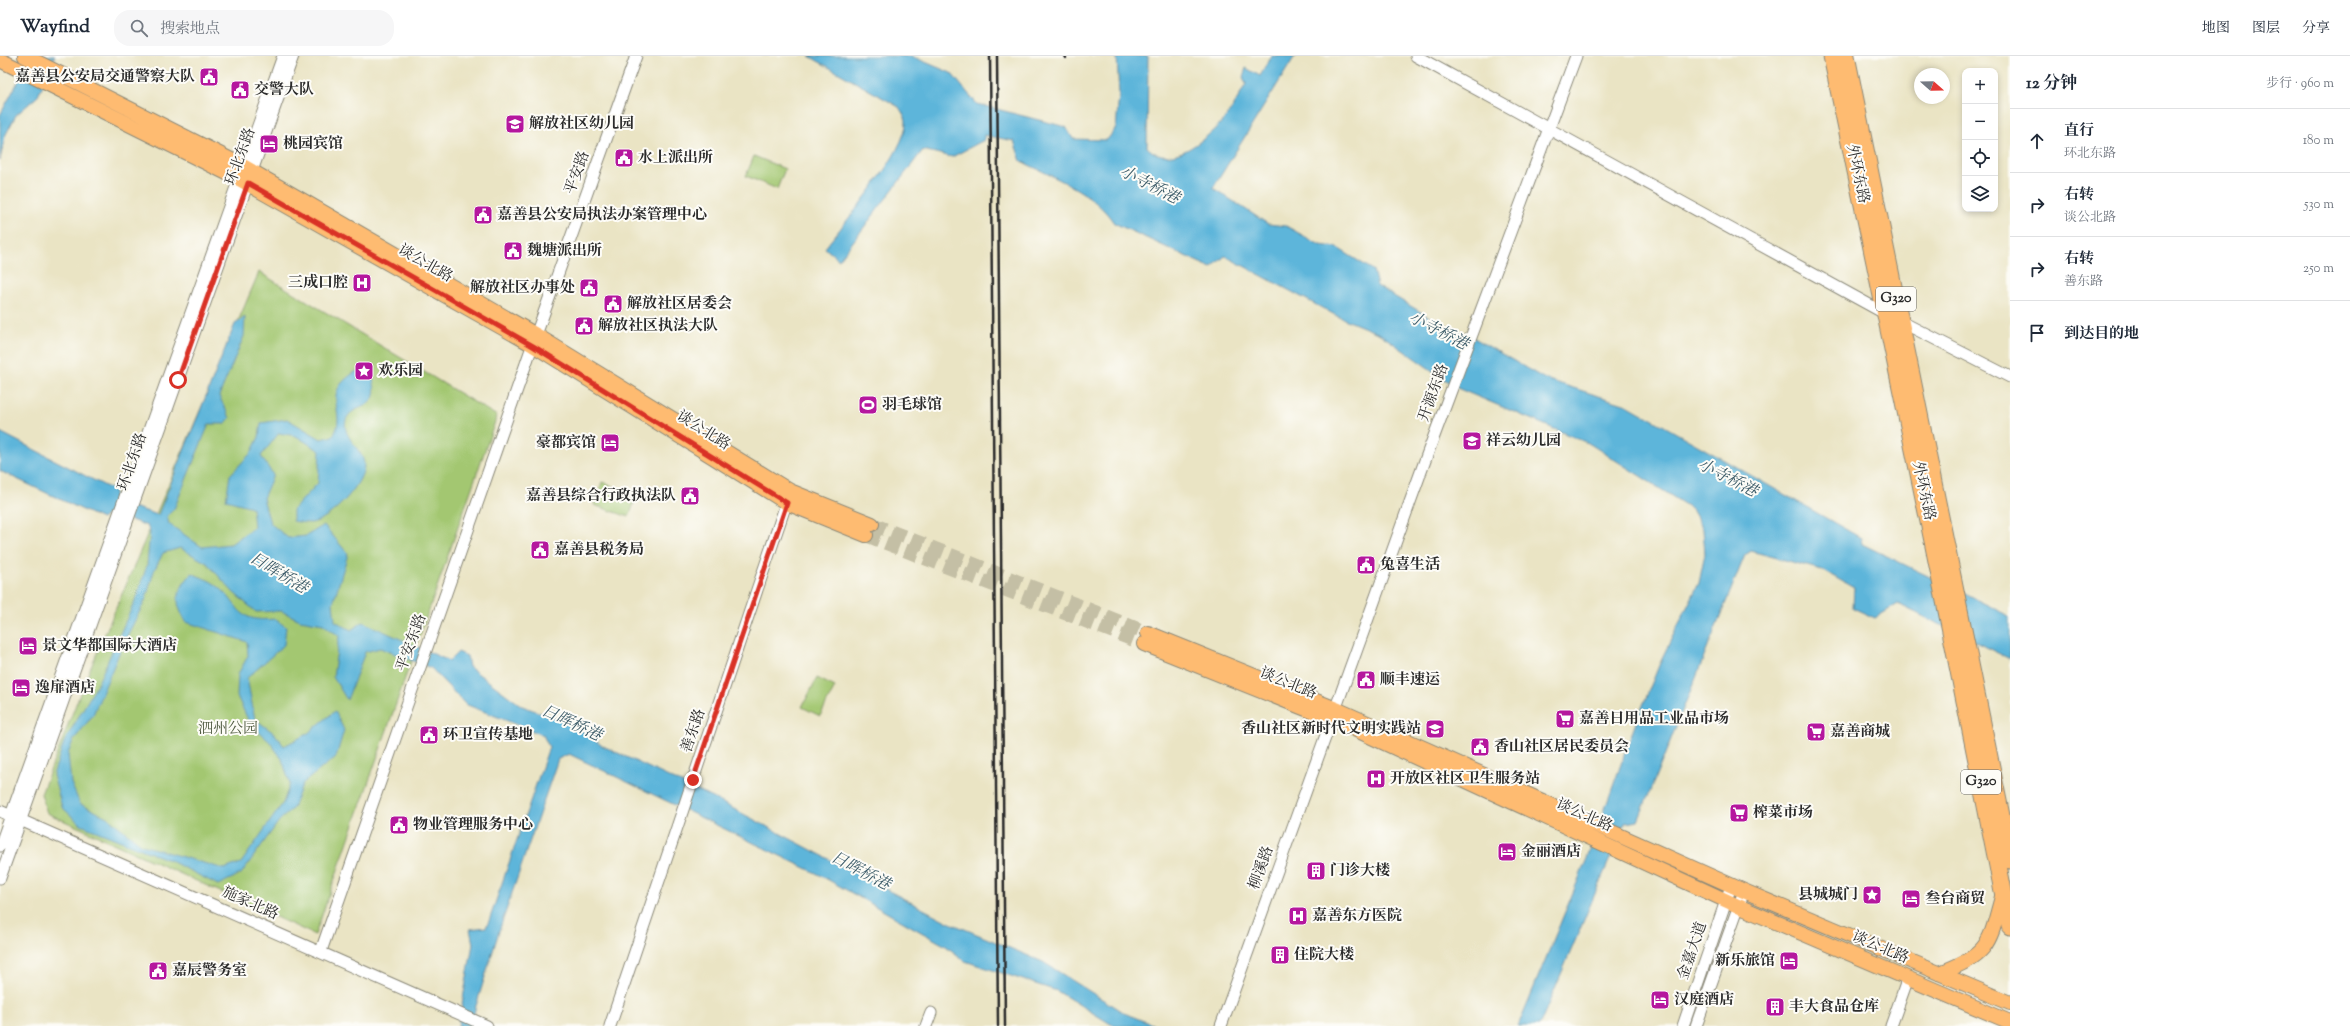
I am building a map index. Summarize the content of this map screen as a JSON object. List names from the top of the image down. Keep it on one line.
{"streets":{"highway":["外环东路","G320"],"main road":["谈公北路"],"street":["环北东路","平安路","开源东路","平安东路","善东路","柳溪路","施家北路","金嘉大道"]},"crossings":[["环北东路","谈公北路"],["环北东路","施家北路"],["平安路","谈公北路"],["平安路","平安东路"],["谈公北路","开源东路"],["谈公北路","平安东路"],["谈公北路","善东路"],["谈公北路","柳溪路"],["谈公北路","金嘉大道"],["开源东路","柳溪路"],["平安东路","施家北路"]],"water":["小寺桥港","日晖桥港"],"parks":["泗州公园"],"places":{"public building":["嘉善县公安局交通警察大队","交警大队","水上派出所","嘉善县公安局执法办案管理中心","魏塘派出所","解放社区办事处","解放社区居委会","解放社区执法大队","嘉善县综合行政执法队","嘉善县税务局","兔喜生活","顺丰速运","环卫宣传基地","香山社区居民委员会","物业管理服务中心","嘉辰警务室"],"school or university":["解放社区幼儿园","祥云幼儿园","香山社区新时代文明实践站"],"hotel":["桃园宾馆","豪都宾馆","景文华都国际大酒店","逸扉酒店","金丽酒店","叁台商贸","新乐旅馆","汉庭酒店"],"hospital":["三成口腔","开放区社区卫生服务站","嘉善东方医院"],"place":["欢乐园","县城城门"],"sports":["羽毛球馆"],"supermarket":["嘉善日用品工业品市场","嘉善商城","榨菜市场"],"building":["门诊大楼","住院大楼","丰大食品仓库"]},"north":"right","page":{"header":"Wayfind","search":"搜索地点","nav":["地图","图层","分享"],"heading":["12 分钟","步行 · 960 m"],"map_buttons":["+","−"],"list":[["直行","环北东路","180 m"],["右转","谈公北路","530 m"],["右转","善东路","250 m"],"到达目的地"]}}
